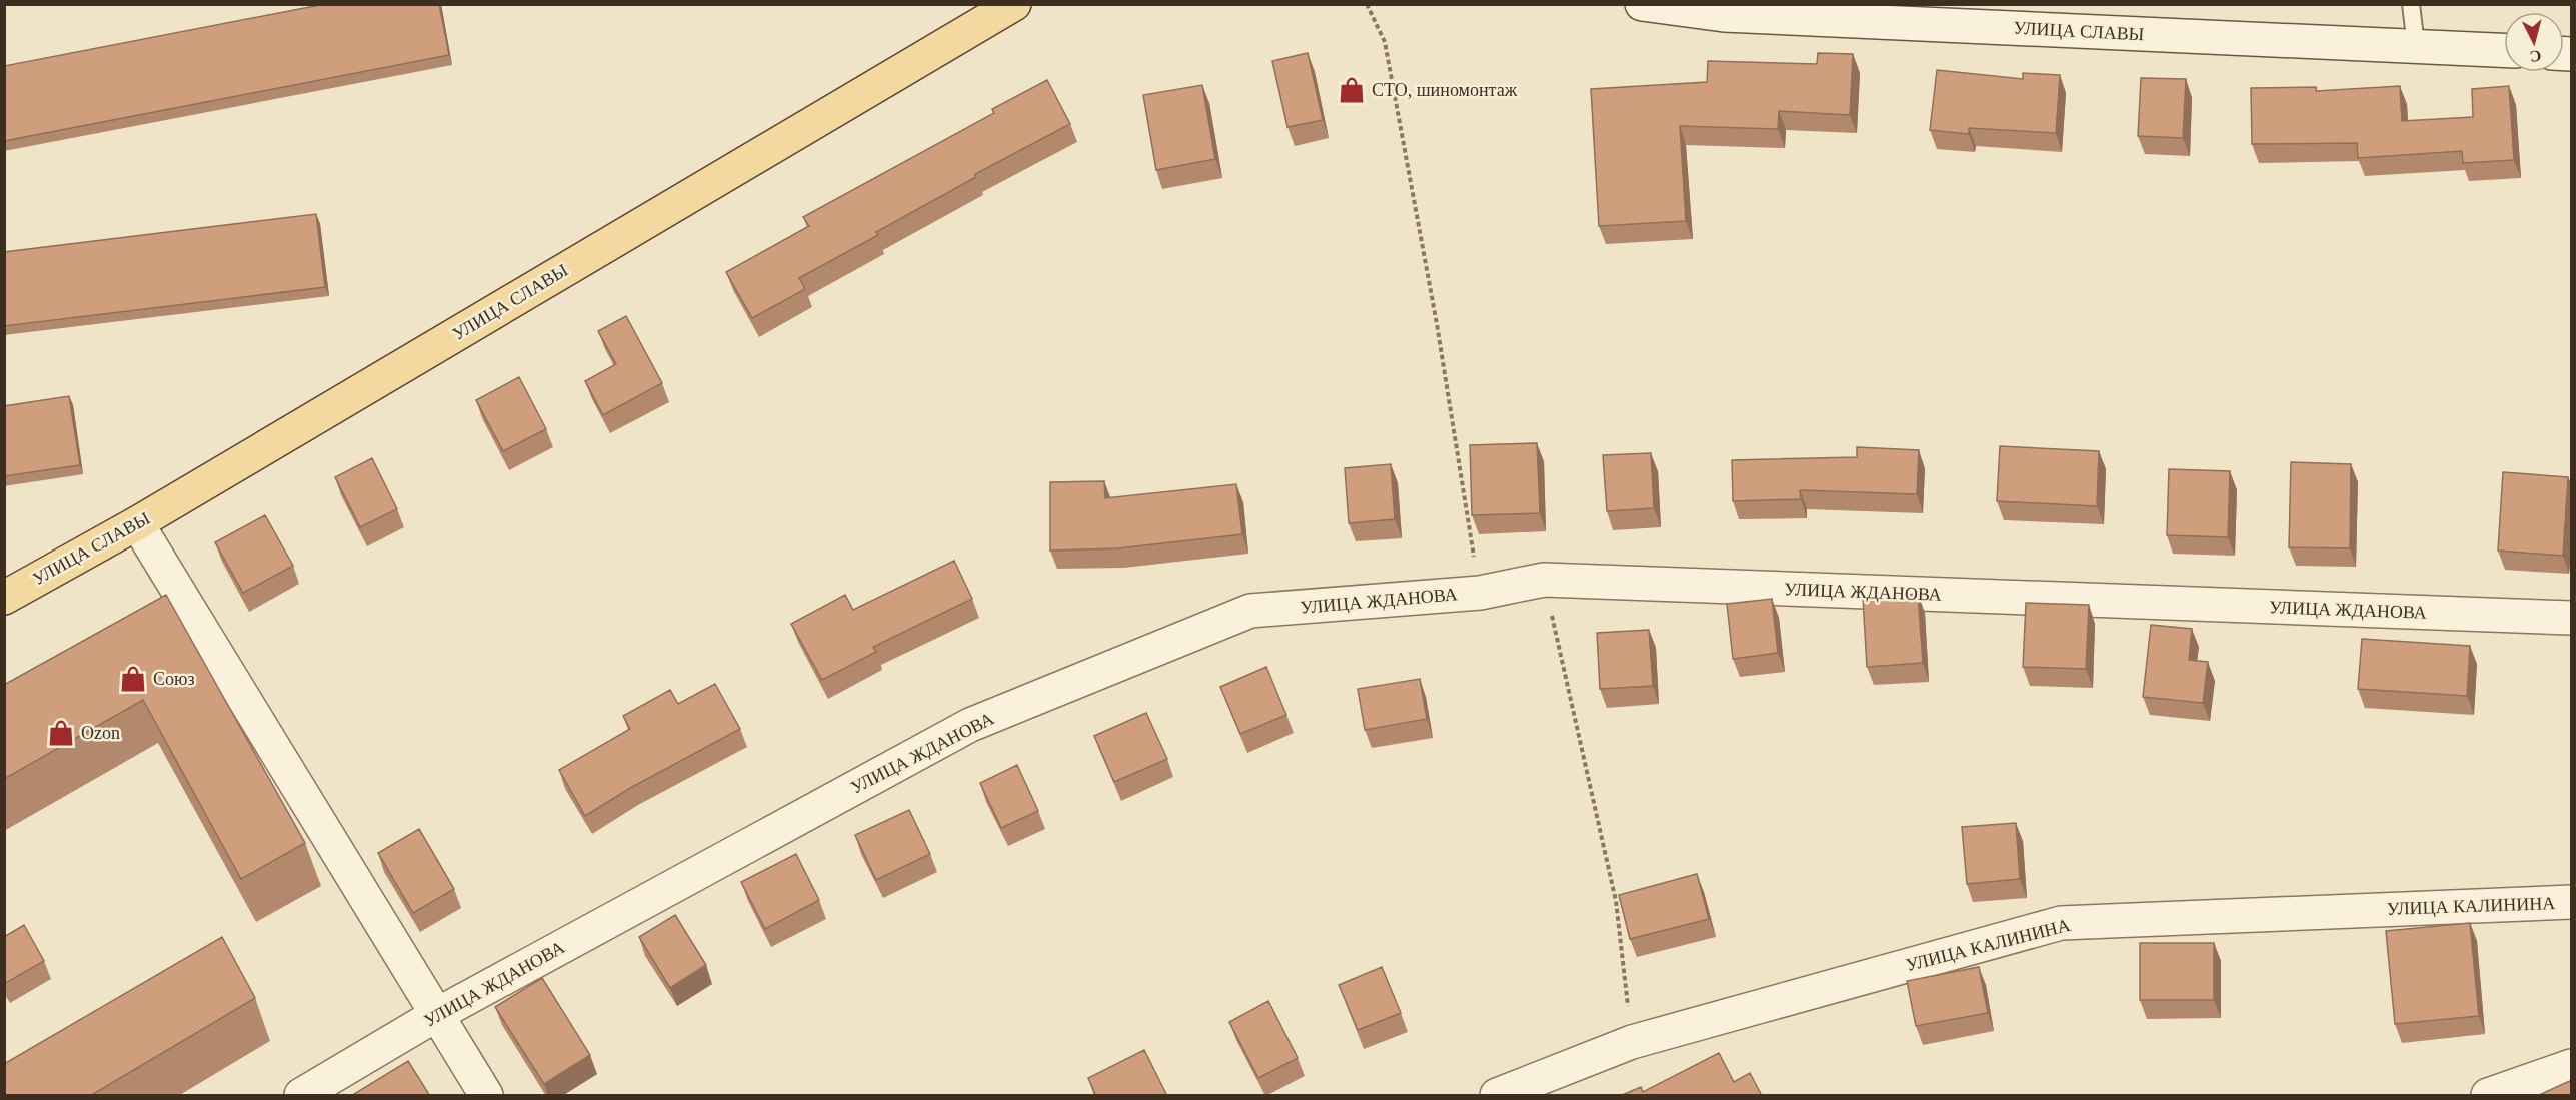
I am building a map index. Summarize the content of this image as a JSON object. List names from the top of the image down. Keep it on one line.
{"streets":{"main road":["УЛИЦА СЛАВЫ"],"street":["УЛИЦА ЖДАНОВА","УЛИЦА КАЛИНИНА"]},"places":{"shop":["СТО, шиномонтаж","Союз","Ozon"]},"north":"bottom"}
